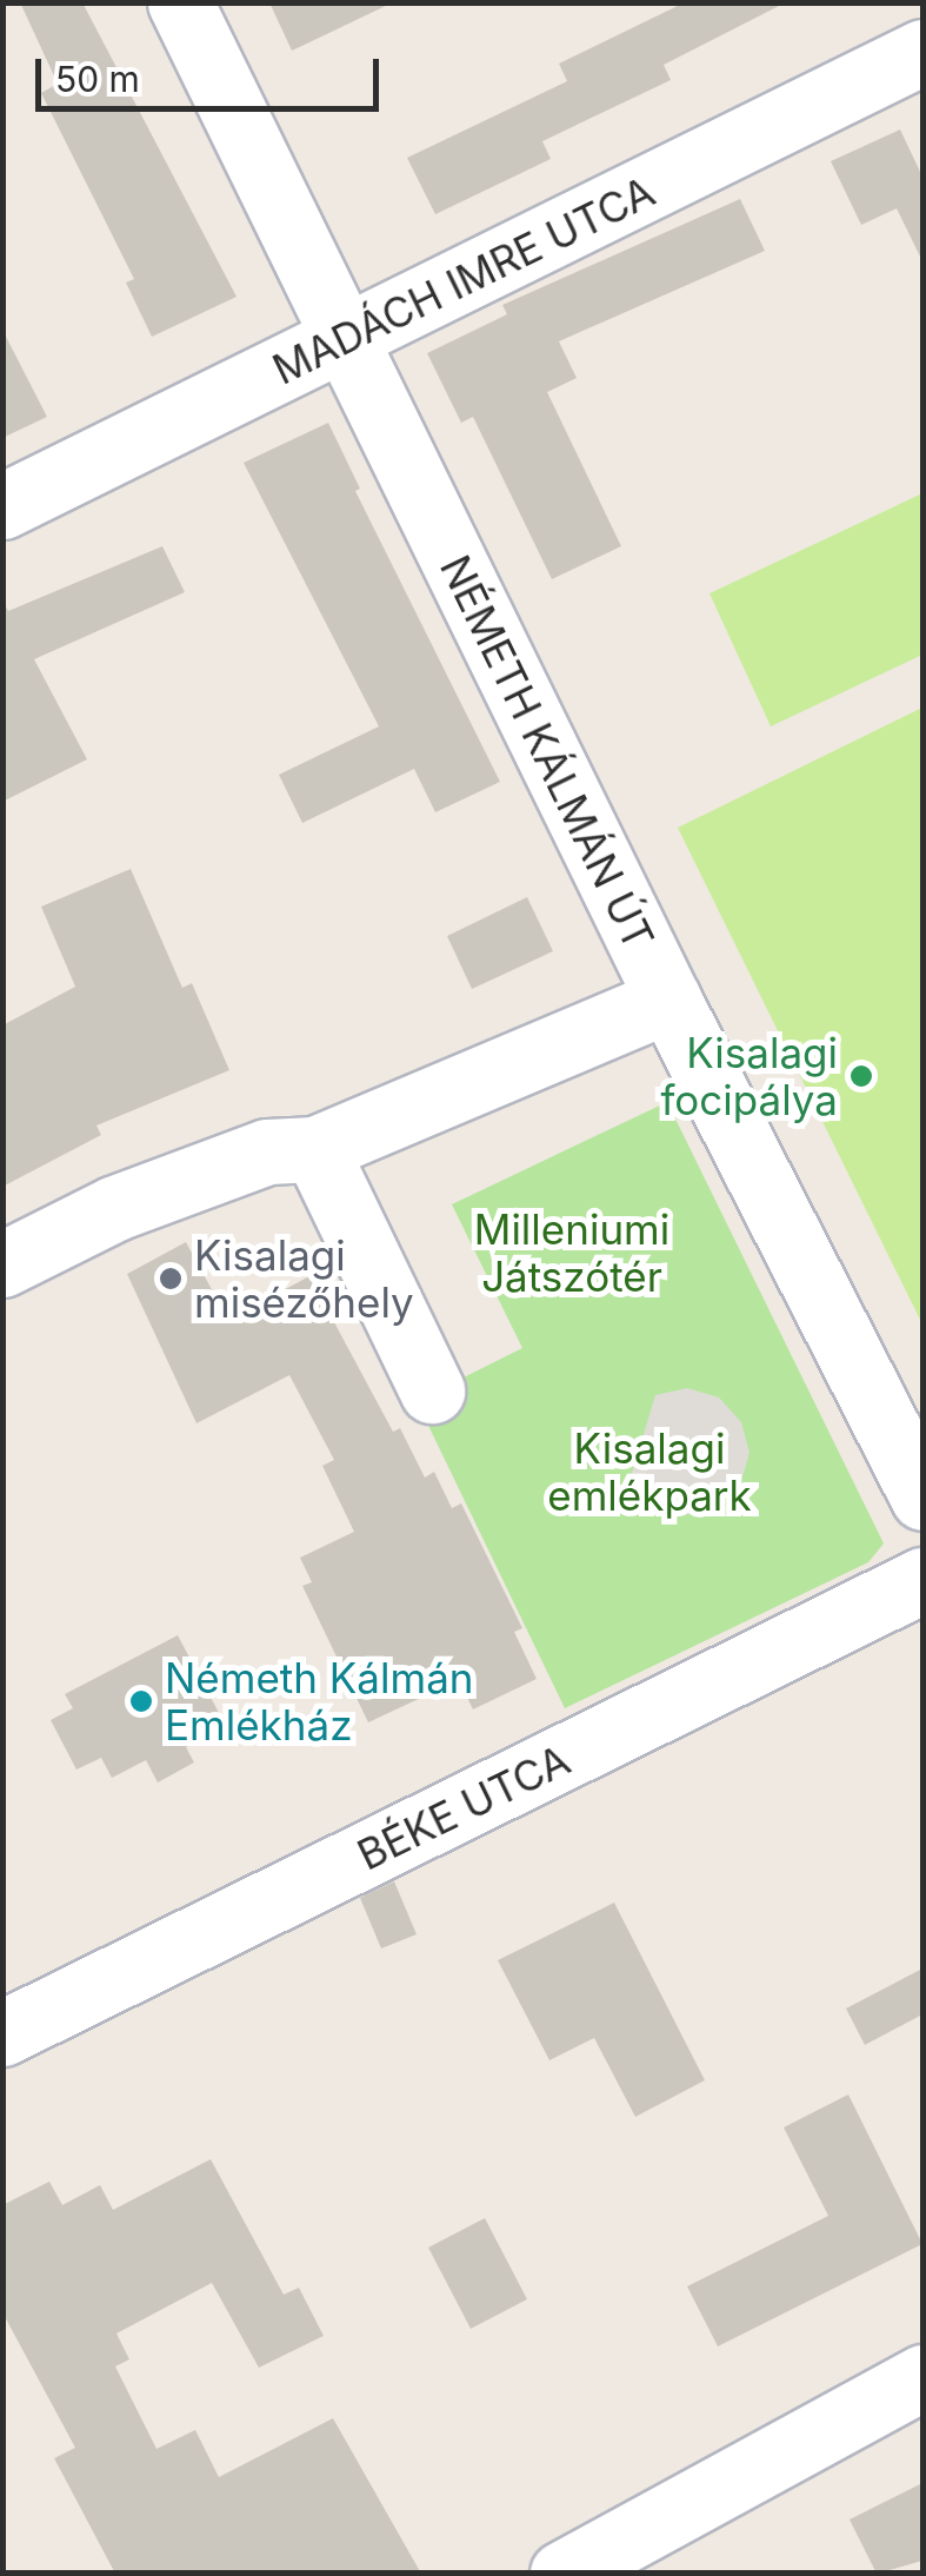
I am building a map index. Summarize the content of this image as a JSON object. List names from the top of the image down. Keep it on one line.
{"streets":{"street":["MADÁCH IMRE UTCA","NÉMETH KÁLMÁN ÚT","BÉKE UTCA"]},"crossings":[["MADÁCH IMRE UTCA","NÉMETH KÁLMÁN ÚT"]],"parks":["Milleniumi Játszótér","Kisalagi emlékpark"],"places":["Kisalagi focipálya","Kisalagi misézőhely","Németh Kálmán Emlékház"],"scale_bar":"50 m"}
